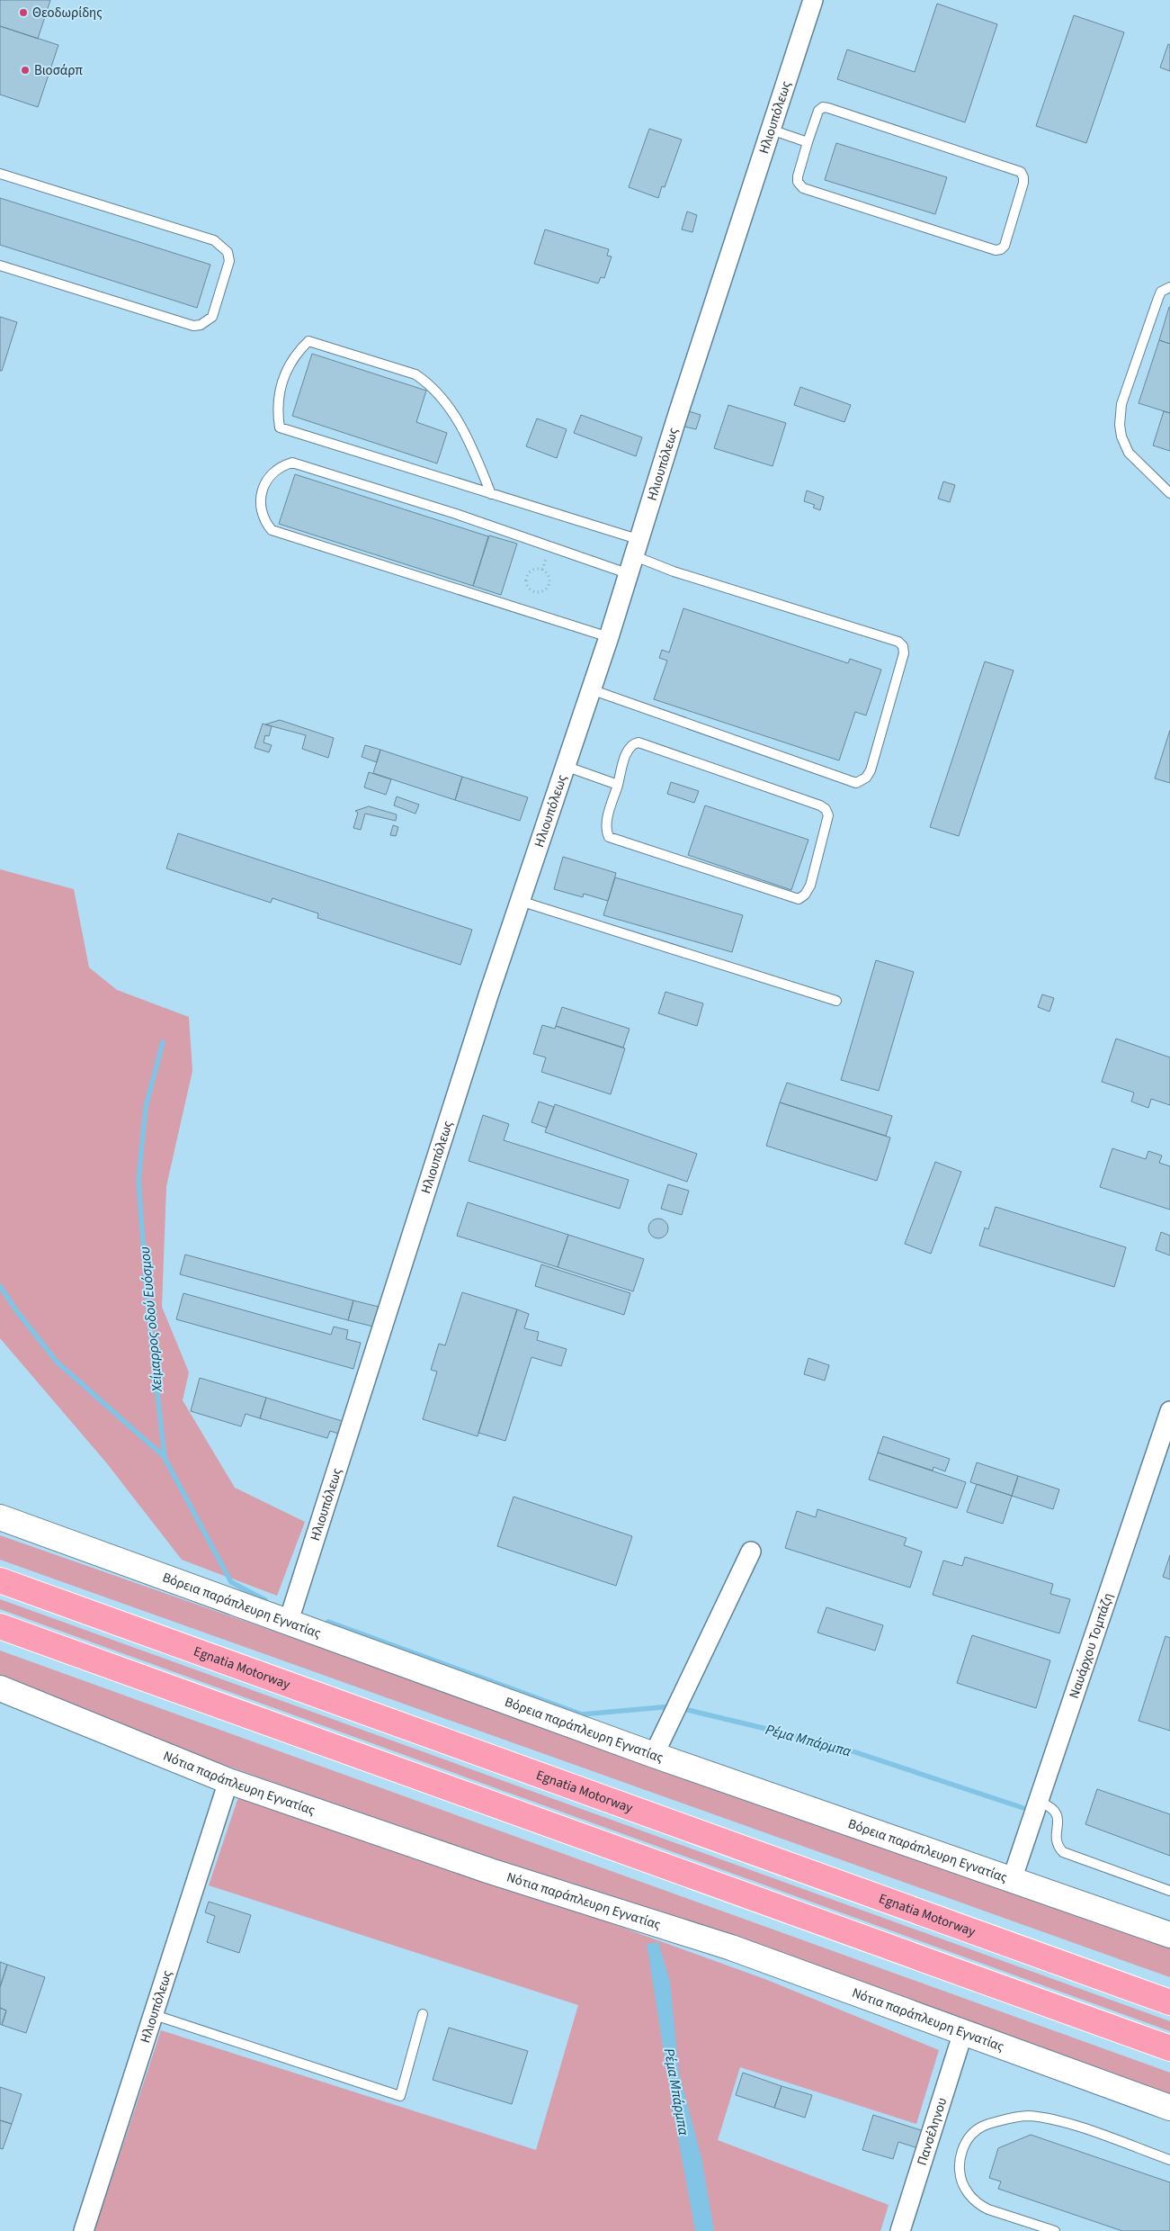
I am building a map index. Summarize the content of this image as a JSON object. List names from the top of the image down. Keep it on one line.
{"streets":{"highway":["Egnatia Motorway"],"street":["Ηλιουπόλεως","Βόρεια παράπλευρη Εγνατίας","Ναυάρχου Τομπάζη","Νότια παράπλευρη Εγνατίας","Πανσέληνου"]},"crossings":[["Ηλιουπόλεως","Βόρεια παράπλευρη Εγνατίας"],["Ηλιουπόλεως","Νότια παράπλευρη Εγνατίας"],["Βόρεια παράπλευρη Εγνατίας","Ναυάρχου Τομπάζη"],["Νότια παράπλευρη Εγνατίας","Πανσέληνου"]],"water":["Χείμαρρος οδού Ευόσμου","Ρέμα Μπάρμπα"],"places":["Θεοδωρίδης","Βιοσάρπ"]}
